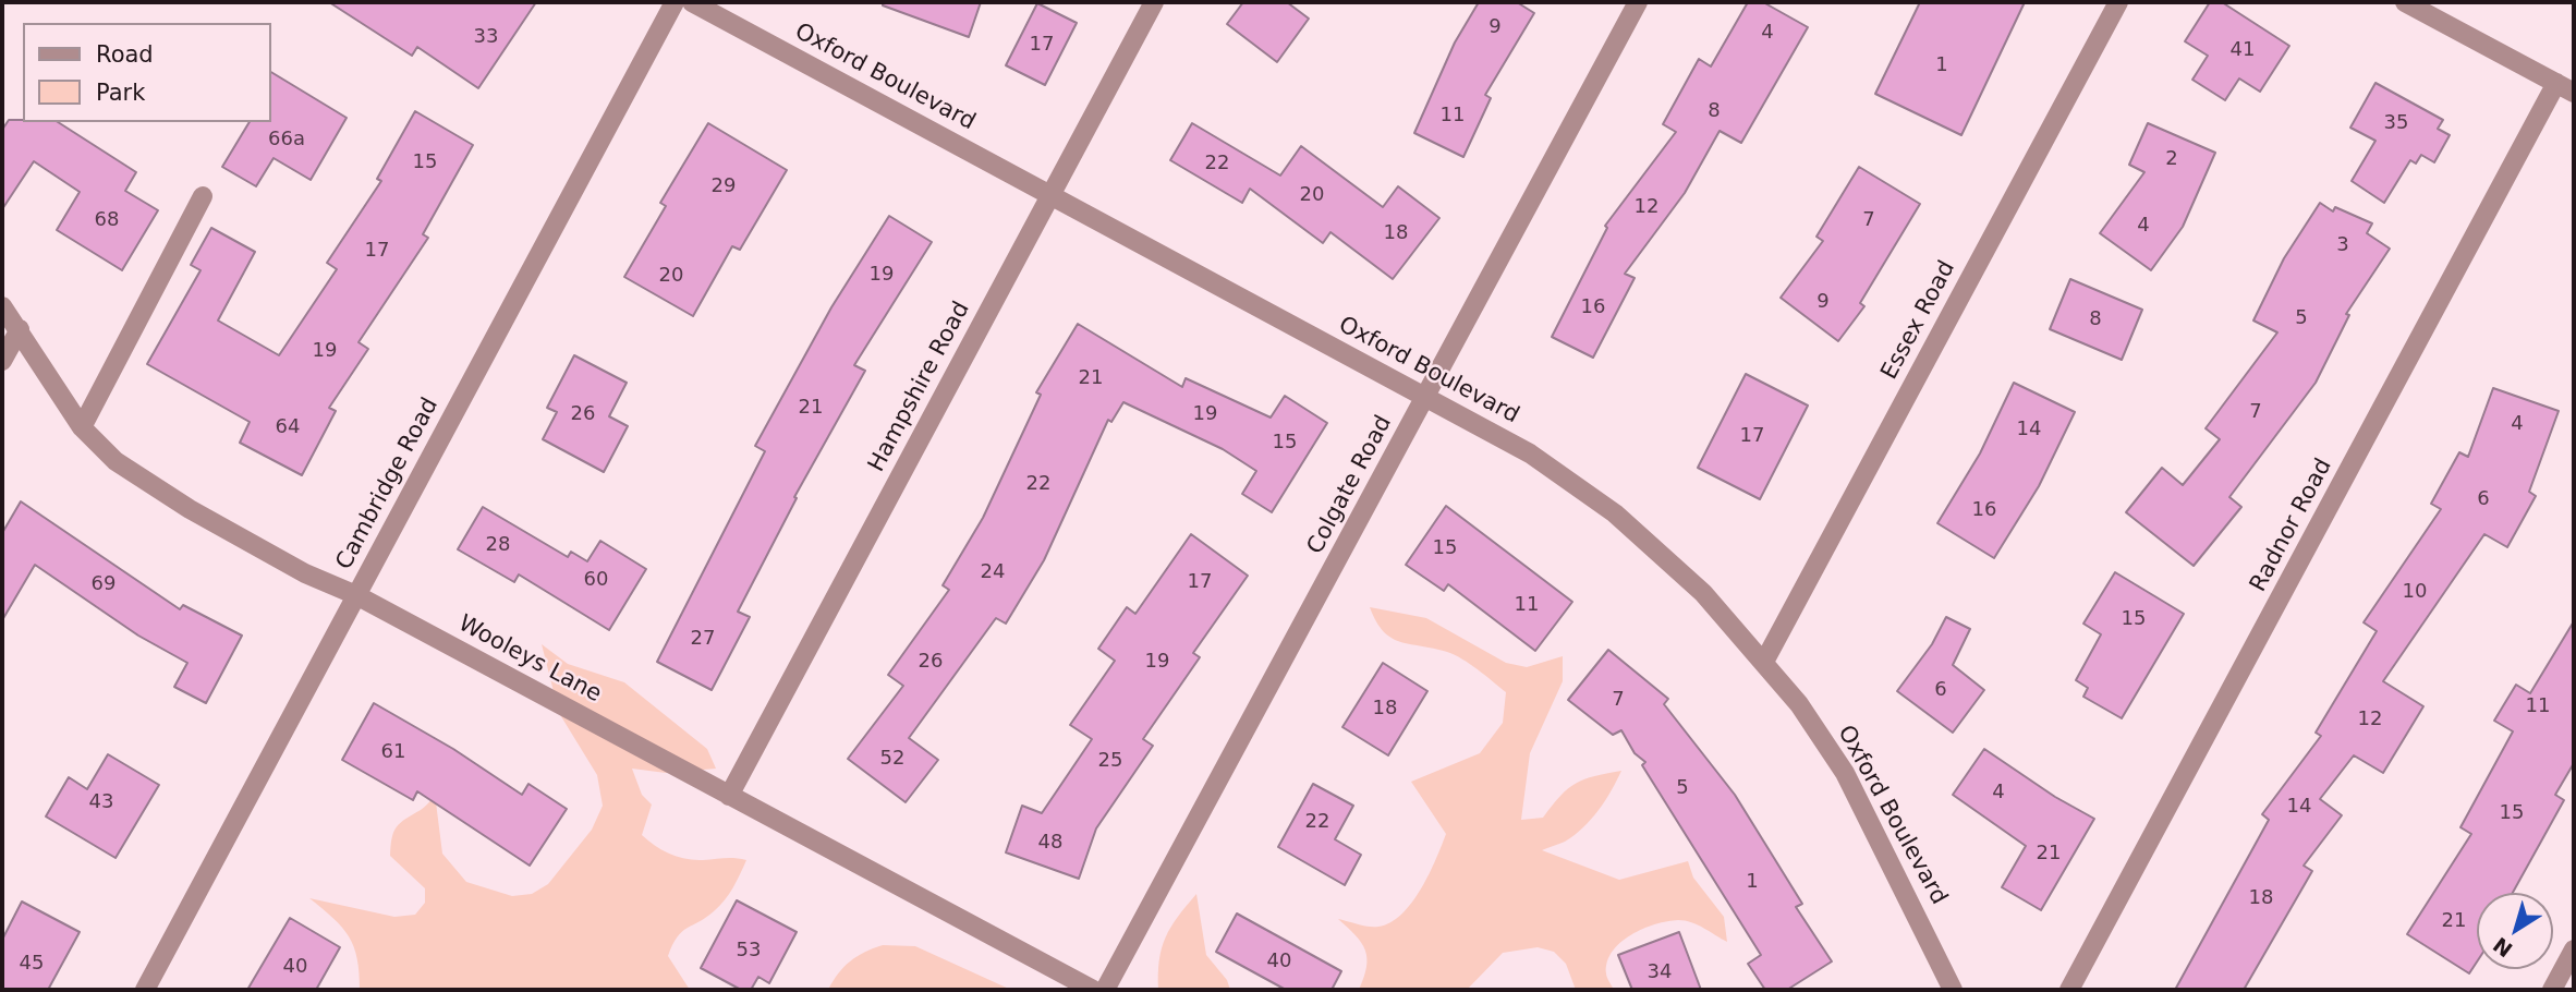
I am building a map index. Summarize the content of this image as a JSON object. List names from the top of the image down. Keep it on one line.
{"streets":{"street":["Oxford Boulevard","Essex Road","Hampshire Road","Cambridge Road","Colgate Road","Radnor Road","Wooleys Lane"]},"crossings":[["Oxford Boulevard","Essex Road"],["Oxford Boulevard","Hampshire Road"],["Oxford Boulevard","Colgate Road"],["Hampshire Road","Wooleys Lane"],["Cambridge Road","Wooleys Lane"]],"house_numbers":["9","4","33","17","41","1","8","11","35","66a","2","15","22","29","20","12","68","7","4","18","3","17","19","20","9","16","5","8","19","21","21","7","26","19","4","64","14","17","15","22","6","16","28","15","24","60","17","69","10","11","15","27","26","19","6","7","11","18","12","61","52","25","5","4","43","14","15","22","48","21","1","18","21","53","40","45","40","34"],"legend":["Road","Park"],"north":"bottom left"}
